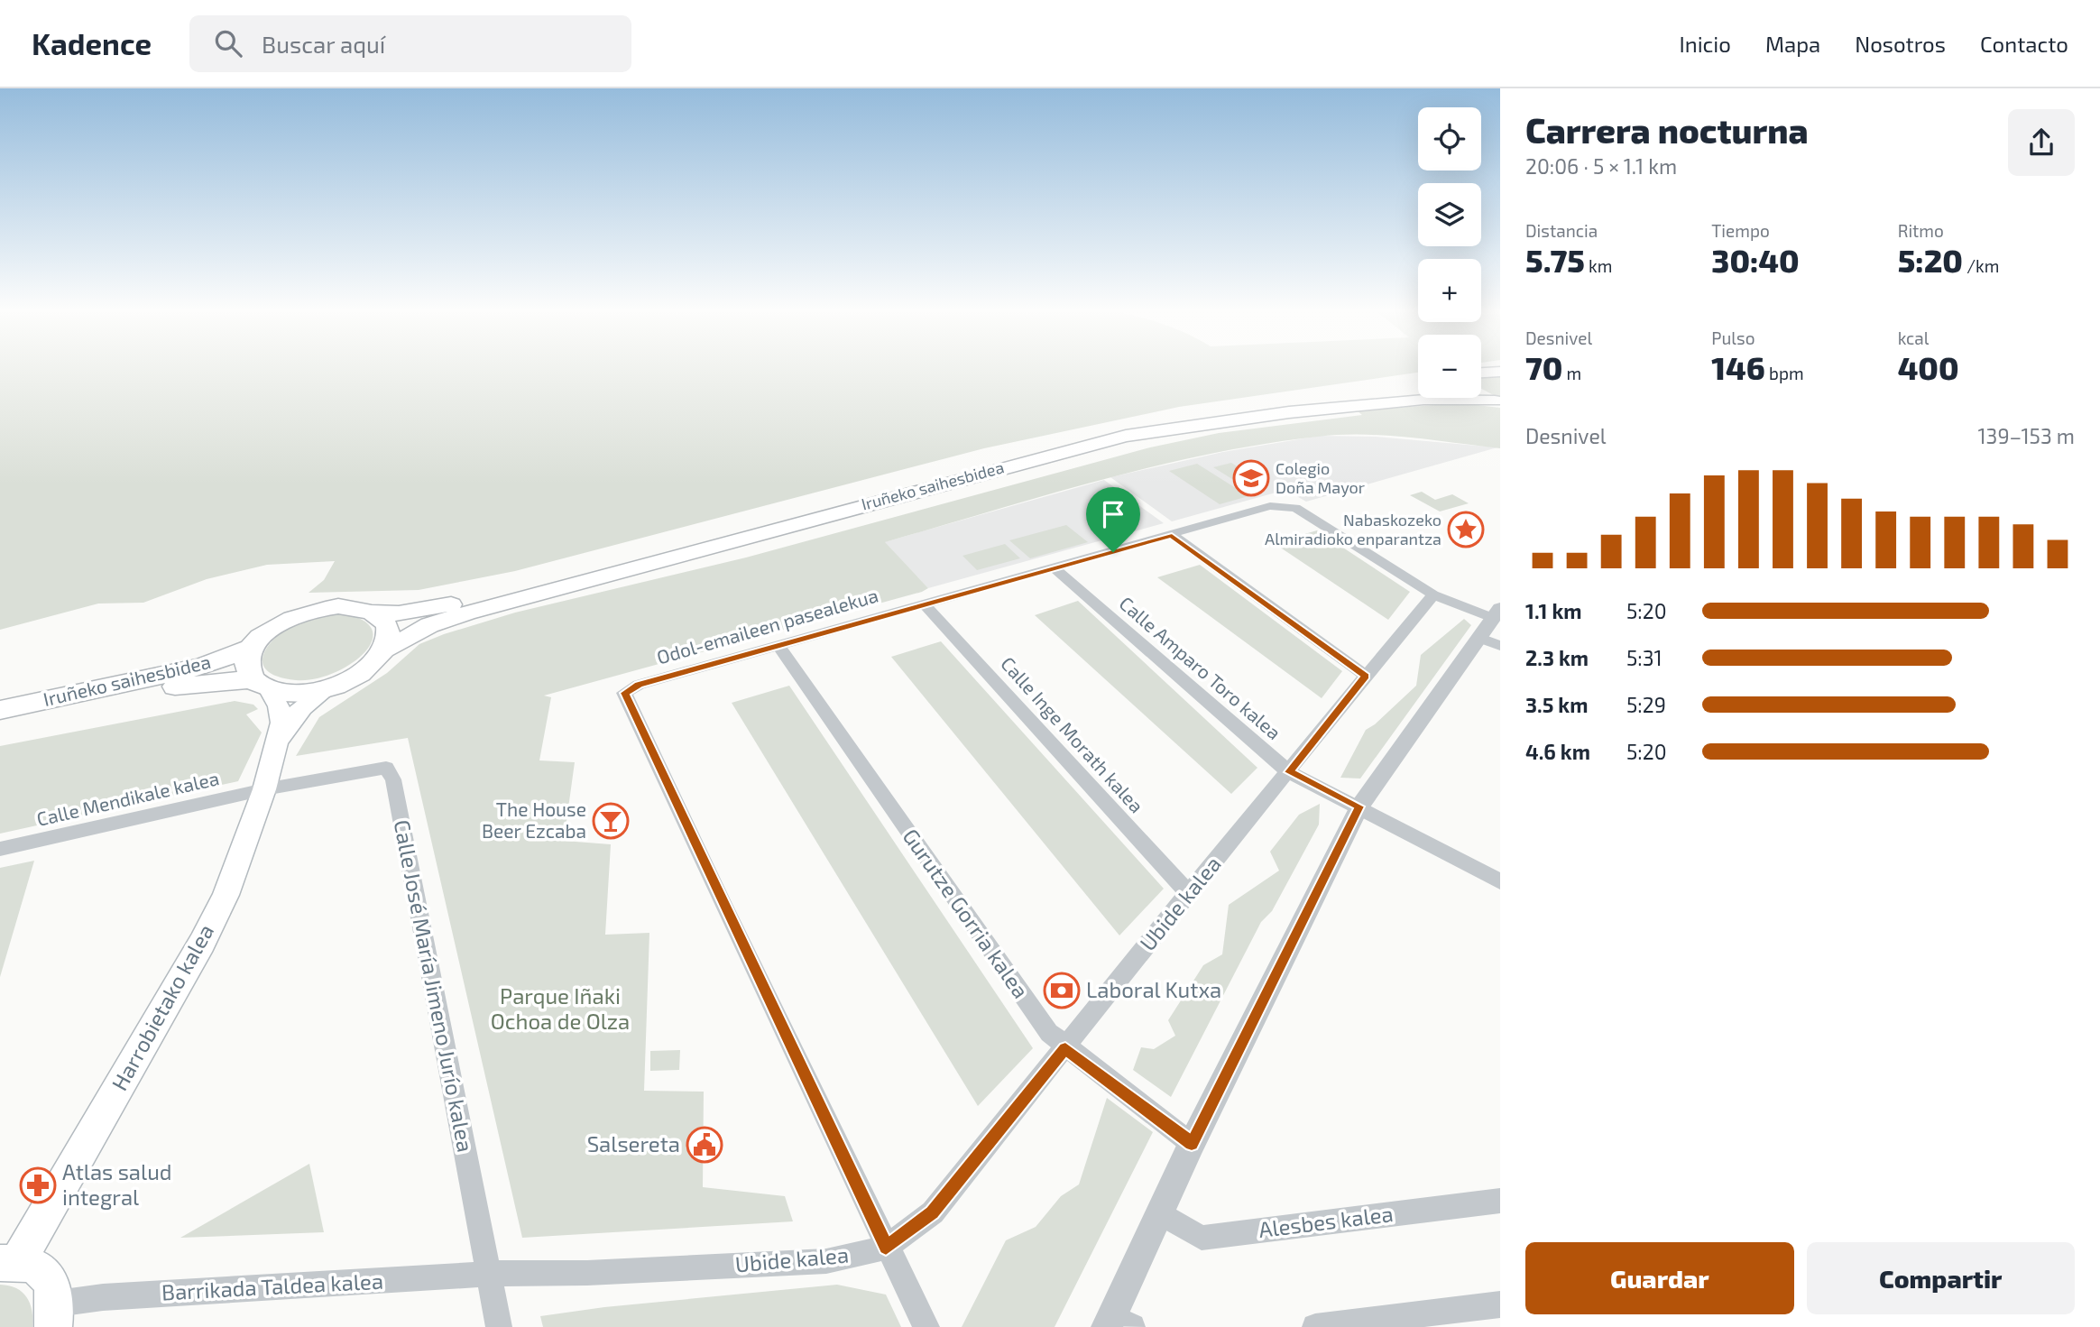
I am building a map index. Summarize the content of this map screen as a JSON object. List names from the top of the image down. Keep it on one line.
{"streets":{"highway":["Iruñeko saihesbidea"],"main road":["Harrobietako kalea"],"street":["Odol-emaileen pasealekua","Calle Amparo Toro kalea","Calle Inge Morath kalea","Calle Mendikale kalea","Ubide kalea","Gurutze Gorria kalea","Calle José María Jimeno Jurío kalea","Alesbes kalea","Barrikada Taldea kalea"]},"crossings":[["Iruñeko saihesbidea","Harrobietako kalea"],["Odol-emaileen pasealekua","Calle Amparo Toro kalea"],["Odol-emaileen pasealekua","Calle Inge Morath kalea"],["Odol-emaileen pasealekua","Ubide kalea"],["Odol-emaileen pasealekua","Gurutze Gorria kalea"],["Calle Amparo Toro kalea","Ubide kalea"],["Calle Inge Morath kalea","Ubide kalea"],["Calle Mendikale kalea","Calle José María Jimeno Jurío kalea"],["Calle Mendikale kalea","Harrobietako kalea"],["Ubide kalea","Gurutze Gorria kalea"],["Ubide kalea","Calle José María Jimeno Jurío kalea"],["Ubide kalea","Barrikada Taldea kalea"],["Calle José María Jimeno Jurío kalea","Harrobietako kalea"],["Calle José María Jimeno Jurío kalea","Barrikada Taldea kalea"]],"parks":["Parque Iñaki Ochoa de Olza"],"places":{"school or university":["Colegio Doña Mayor"],"place":["Nabaskozeko Almiradioko enparantza"],"bar":["The House Beer Ezcaba"],"bank":["Laboral Kutxa"],"public building":["Salsereta"],"pharmacy":["Atlas salud integral"]},"page":{"header":"Kadence","search":"Buscar aquí","nav":["Inicio","Mapa","Nosotros","Contacto"],"heading":["Carrera nocturna","20:06 · 5 × 1.1 km"],"map_buttons":["+","−"],"stats":[["Distancia","5.75 km"],["Tiempo","30:40"],["Ritmo","5:20 /km"],["Desnivel","70 m"],["Pulso","146 bpm"],["kcal","400"]],"chart":["Desnivel","139–153 m"],"list":[{"name":"1.1 km","note":"5:20"},{"name":"2.3 km","note":"5:31"},{"name":"3.5 km","note":"5:29"},{"name":"4.6 km","note":"5:20"}],"buttons":["Guardar","Compartir"]}}
